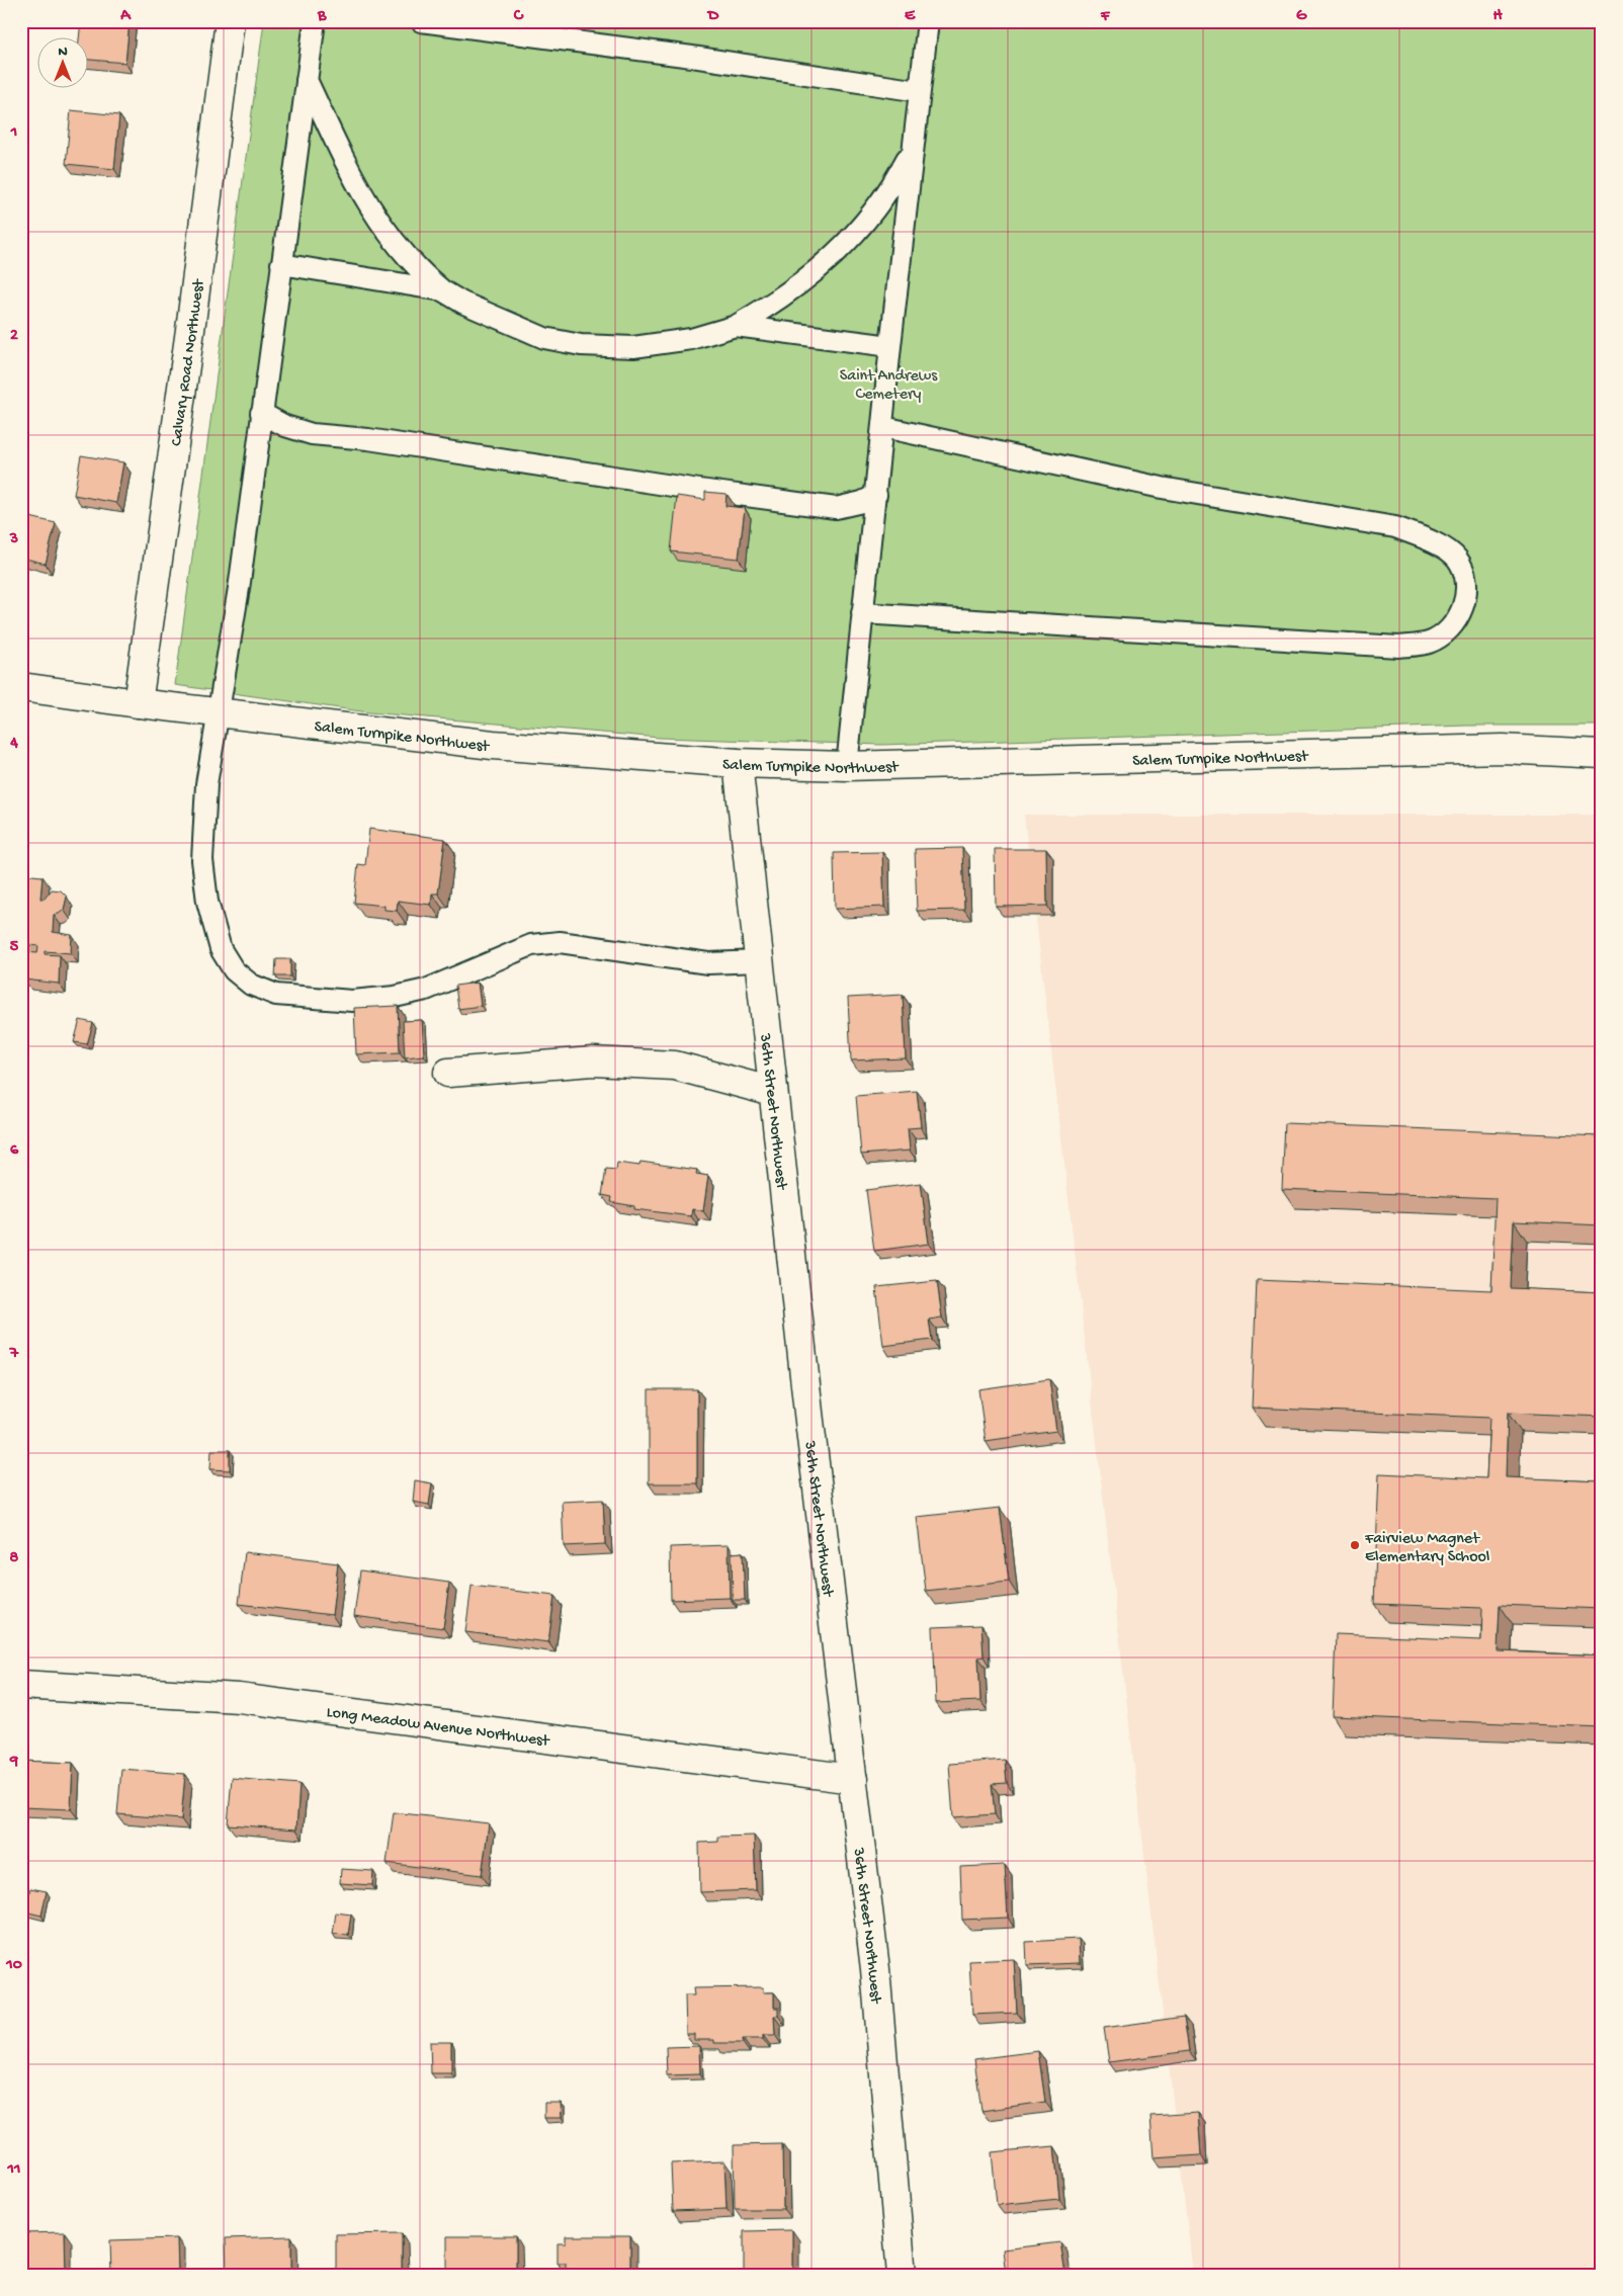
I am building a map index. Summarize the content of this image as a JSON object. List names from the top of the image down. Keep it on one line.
{"streets":{"street":["Calvary Road Northwest","Salem Turnpike Northwest","36th Street Northwest","Long Meadow Avenue Northwest"]},"crossings":[["Calvary Road Northwest","Salem Turnpike Northwest"],["Salem Turnpike Northwest","36th Street Northwest"],["36th Street Northwest","Long Meadow Avenue Northwest"]],"parks":["Saint Andrews Cemetery"],"places":["Fairview Magnet Elementary School"],"north":"top","grid":{"columns":["A","B","C","D","E","F","G","H"],"rows":["1","2","3","4","5","6","7","8","9","10","11"]}}
